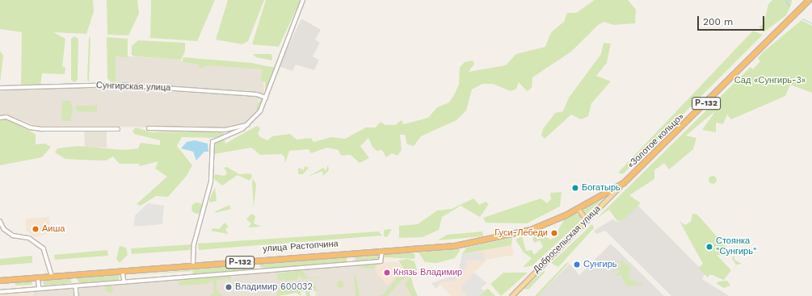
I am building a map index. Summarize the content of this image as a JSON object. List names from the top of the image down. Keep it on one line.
{"streets":{"highway":["Р-132","«Золотое кольцо»","улица Растопчина"],"main road":["Добросельская улица"],"street":["Сунгирская улица"]},"crossings":[["«Золотое кольцо»","Добросельская улица"],["«Золотое кольцо»","улица Растопчина"],["Добросельская улица","улица Растопчина"]],"parks":["Сад «Сунгирь-3»"],"places":["Богатырь","Аиша","Гуси-Лебеди","Стоянка \"Сунгирь\"","Сунгирь","Князь Владимир","Владимир 600032"],"scale_bar":"200 m"}
